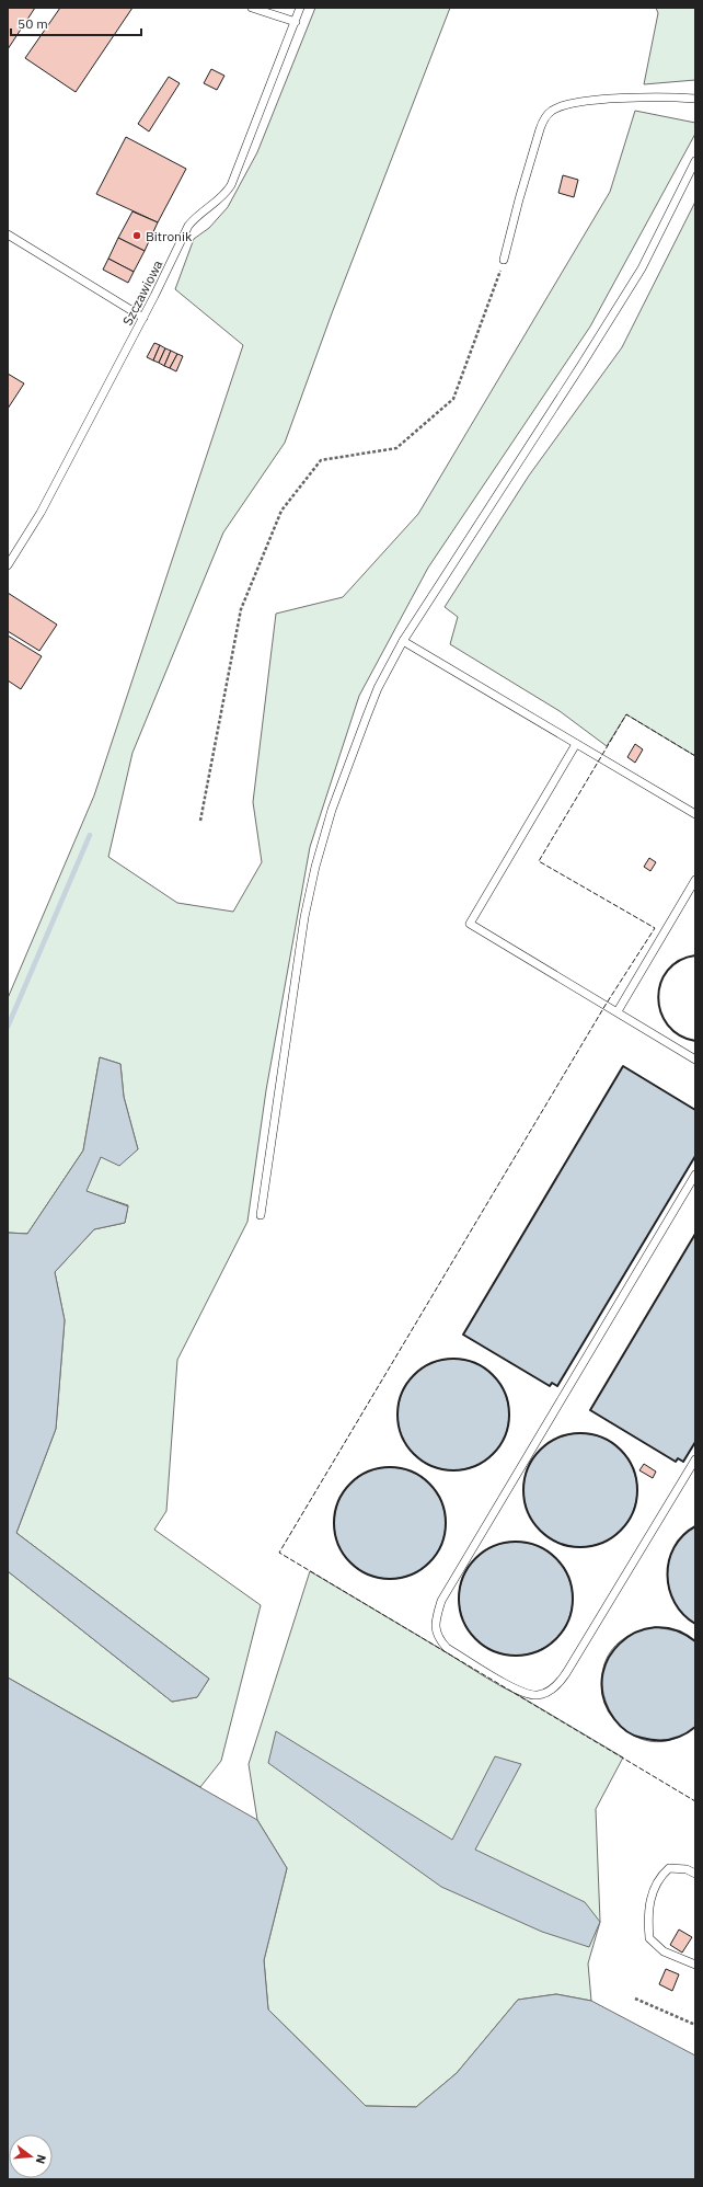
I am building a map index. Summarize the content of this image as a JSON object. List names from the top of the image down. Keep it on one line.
{"streets":{"lane":["Szczawiowa"]},"places":["Bitronik"],"scale_bar":"50 m","north":"right"}
